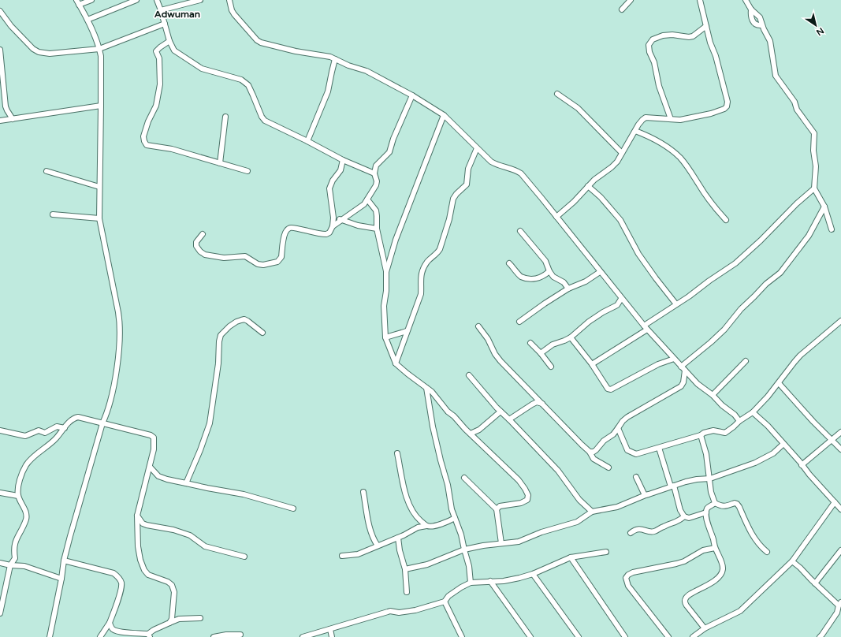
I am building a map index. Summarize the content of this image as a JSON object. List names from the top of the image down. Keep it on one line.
{"districts":["Adwuman"],"north":"bottom right"}
